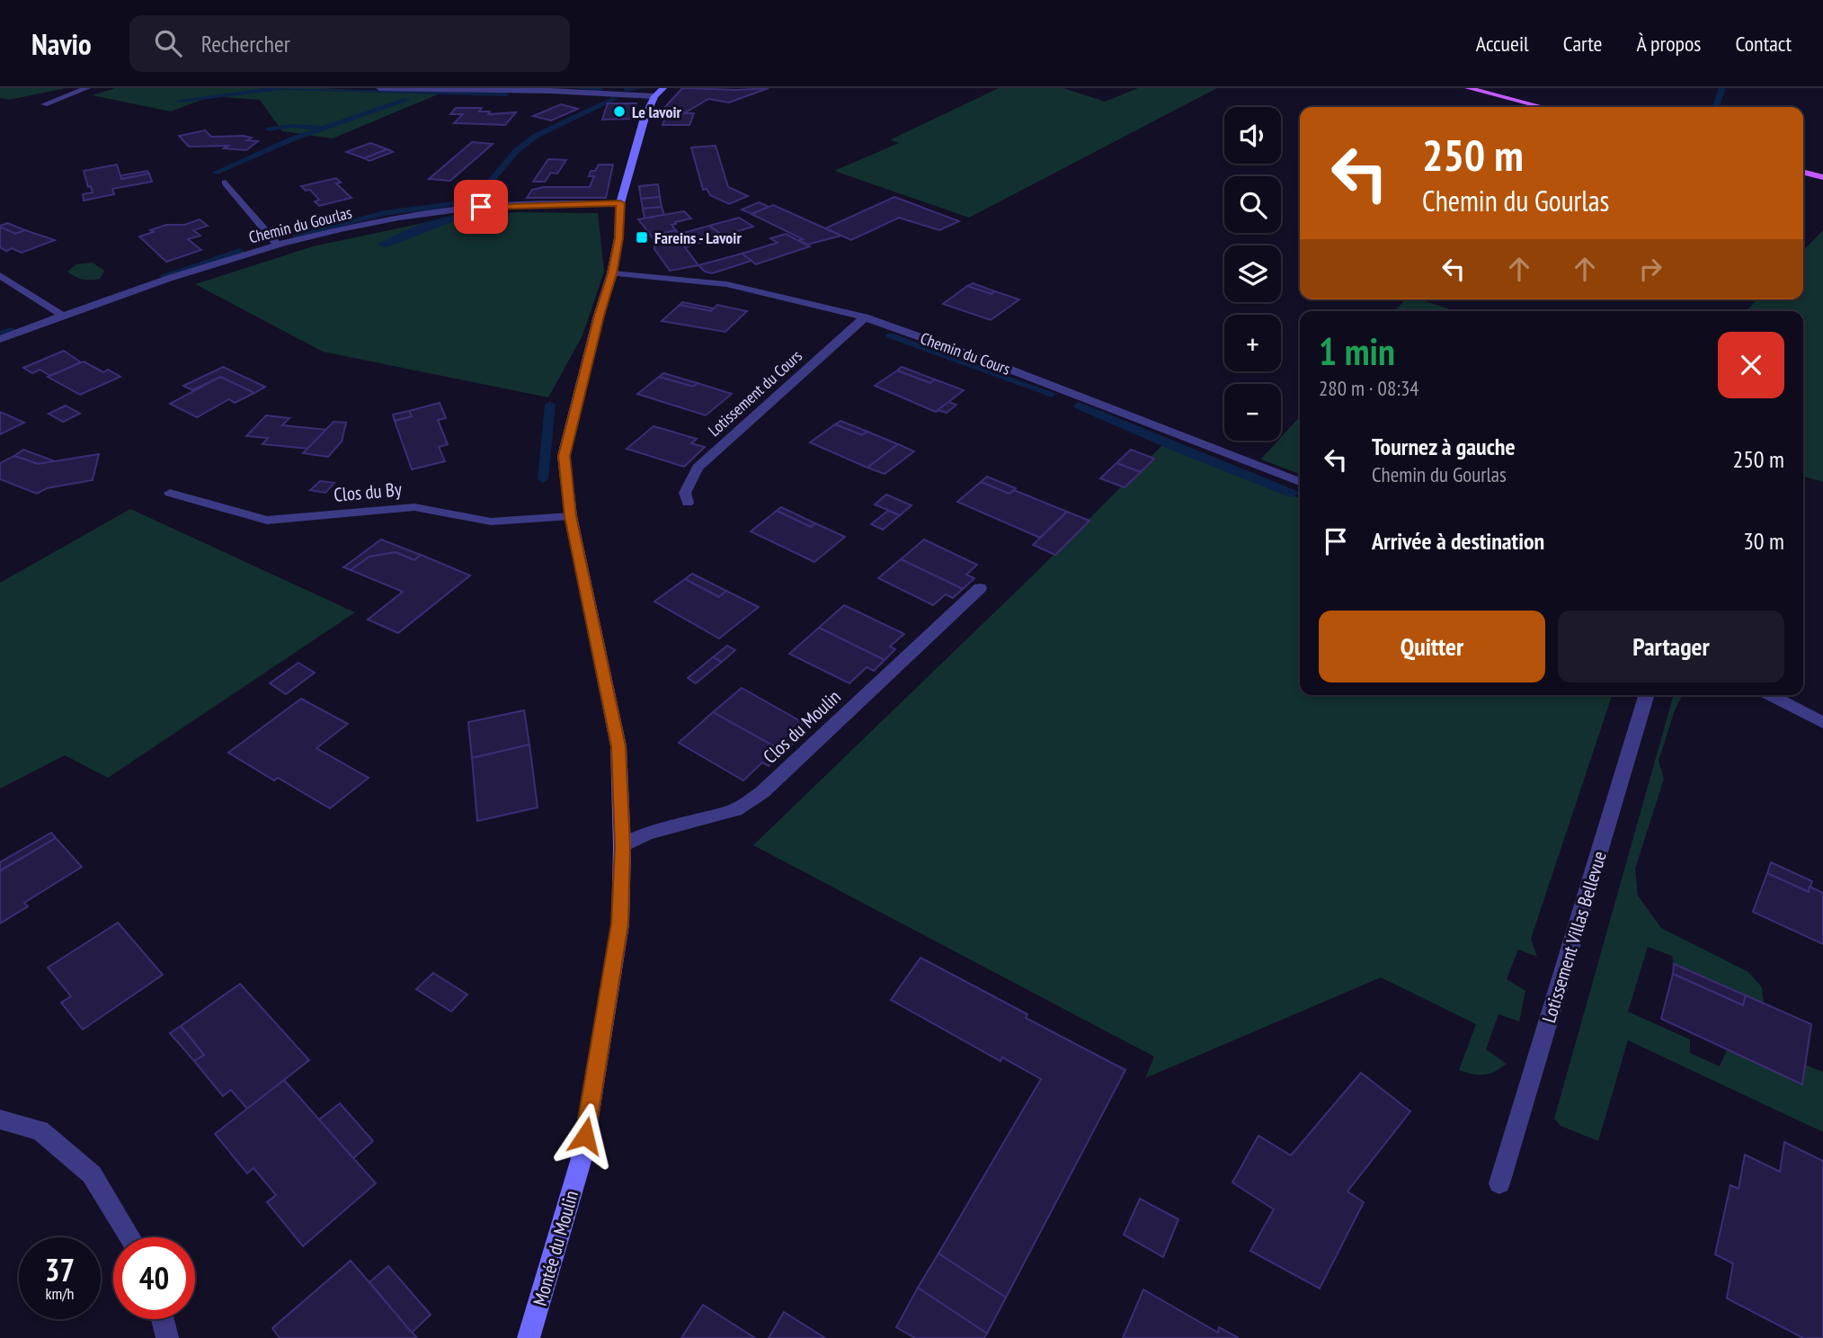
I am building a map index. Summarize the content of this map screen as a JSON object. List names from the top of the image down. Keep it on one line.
{"streets":{"street":["Chemin du Gourlas","Chemin du Cours","Lotissement du Cours","Clos du By","Clos du Moulin","Lotissement Villas Bellevue","Montée du Moulin"]},"crossings":[["Chemin du Gourlas","Montée du Moulin"],["Chemin du Cours","Lotissement du Cours"],["Chemin du Cours","Montée du Moulin"],["Clos du By","Montée du Moulin"],["Clos du Moulin","Montée du Moulin"]],"places":{"other":["Le lavoir"],"transit":["Fareins - Lavoir"]},"page":{"header":"Navio","search":"Rechercher","nav":["Accueil","Carte","À propos","Contact"],"map_buttons":["+","−"],"turn":["250 m","Chemin du Gourlas"],"heading":["1 min","280 m · 08:34"],"list":[{"name":"Tournez à gauche","note":"Chemin du Gourlas","value":"250 m"},{"name":"Arrivée à destination","value":"30 m"}],"buttons":["Quitter","Partager"],"speed":"37 km/h","limit":"40"}}
